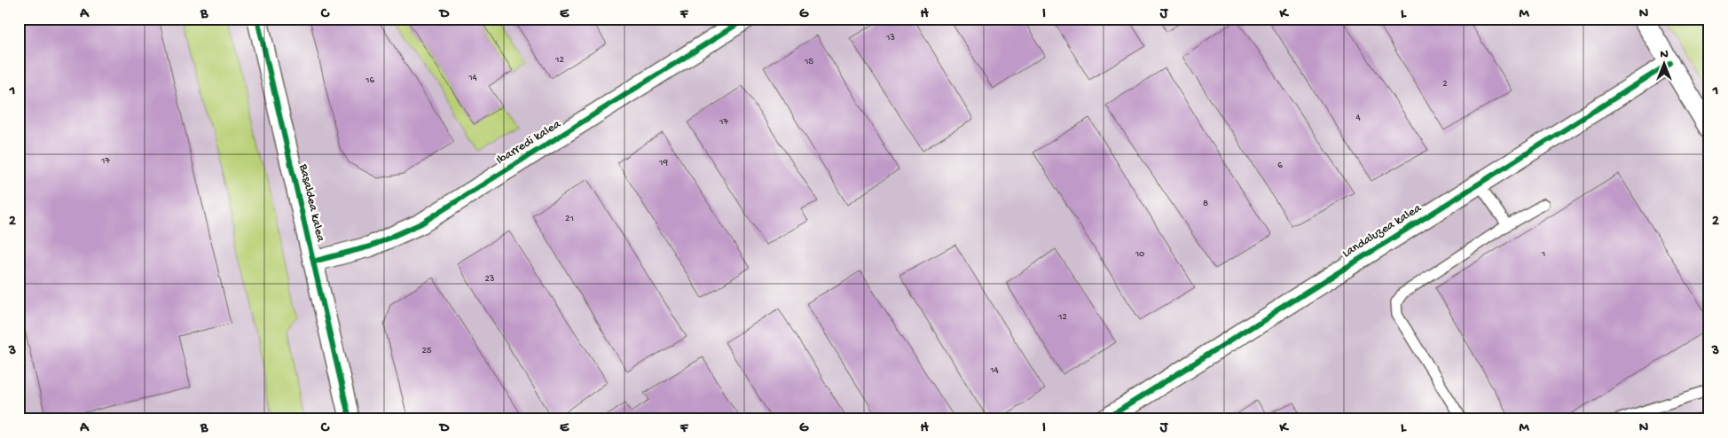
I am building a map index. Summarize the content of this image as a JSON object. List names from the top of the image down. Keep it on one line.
{"streets":{"street":["Ibarredi kalea","Basaldea kalea","Landaluzea kalea"]},"crossings":[["Ibarredi kalea","Basaldea kalea"]],"house_numbers":["13","12","15","14","16","2","4","17","17","19","6","8","21","10","1","23","12","25","14"],"north":"top","grid":{"columns":["A","B","C","D","E","F","G","H","I","J","K","L","M","N"],"rows":["1","2","3"]}}
